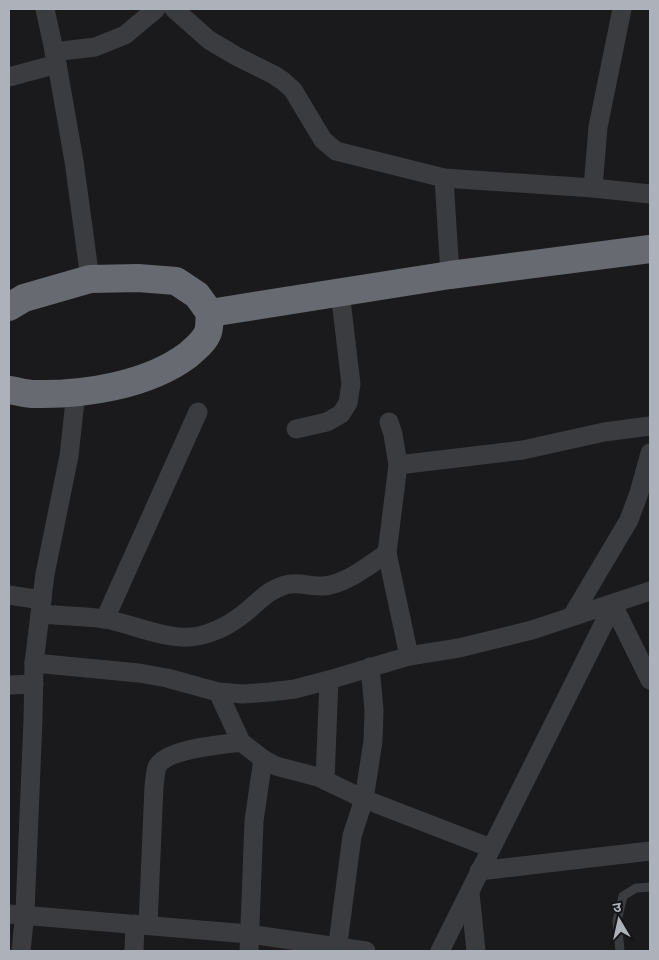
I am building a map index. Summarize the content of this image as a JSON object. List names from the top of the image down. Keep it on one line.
{"north":"top"}
